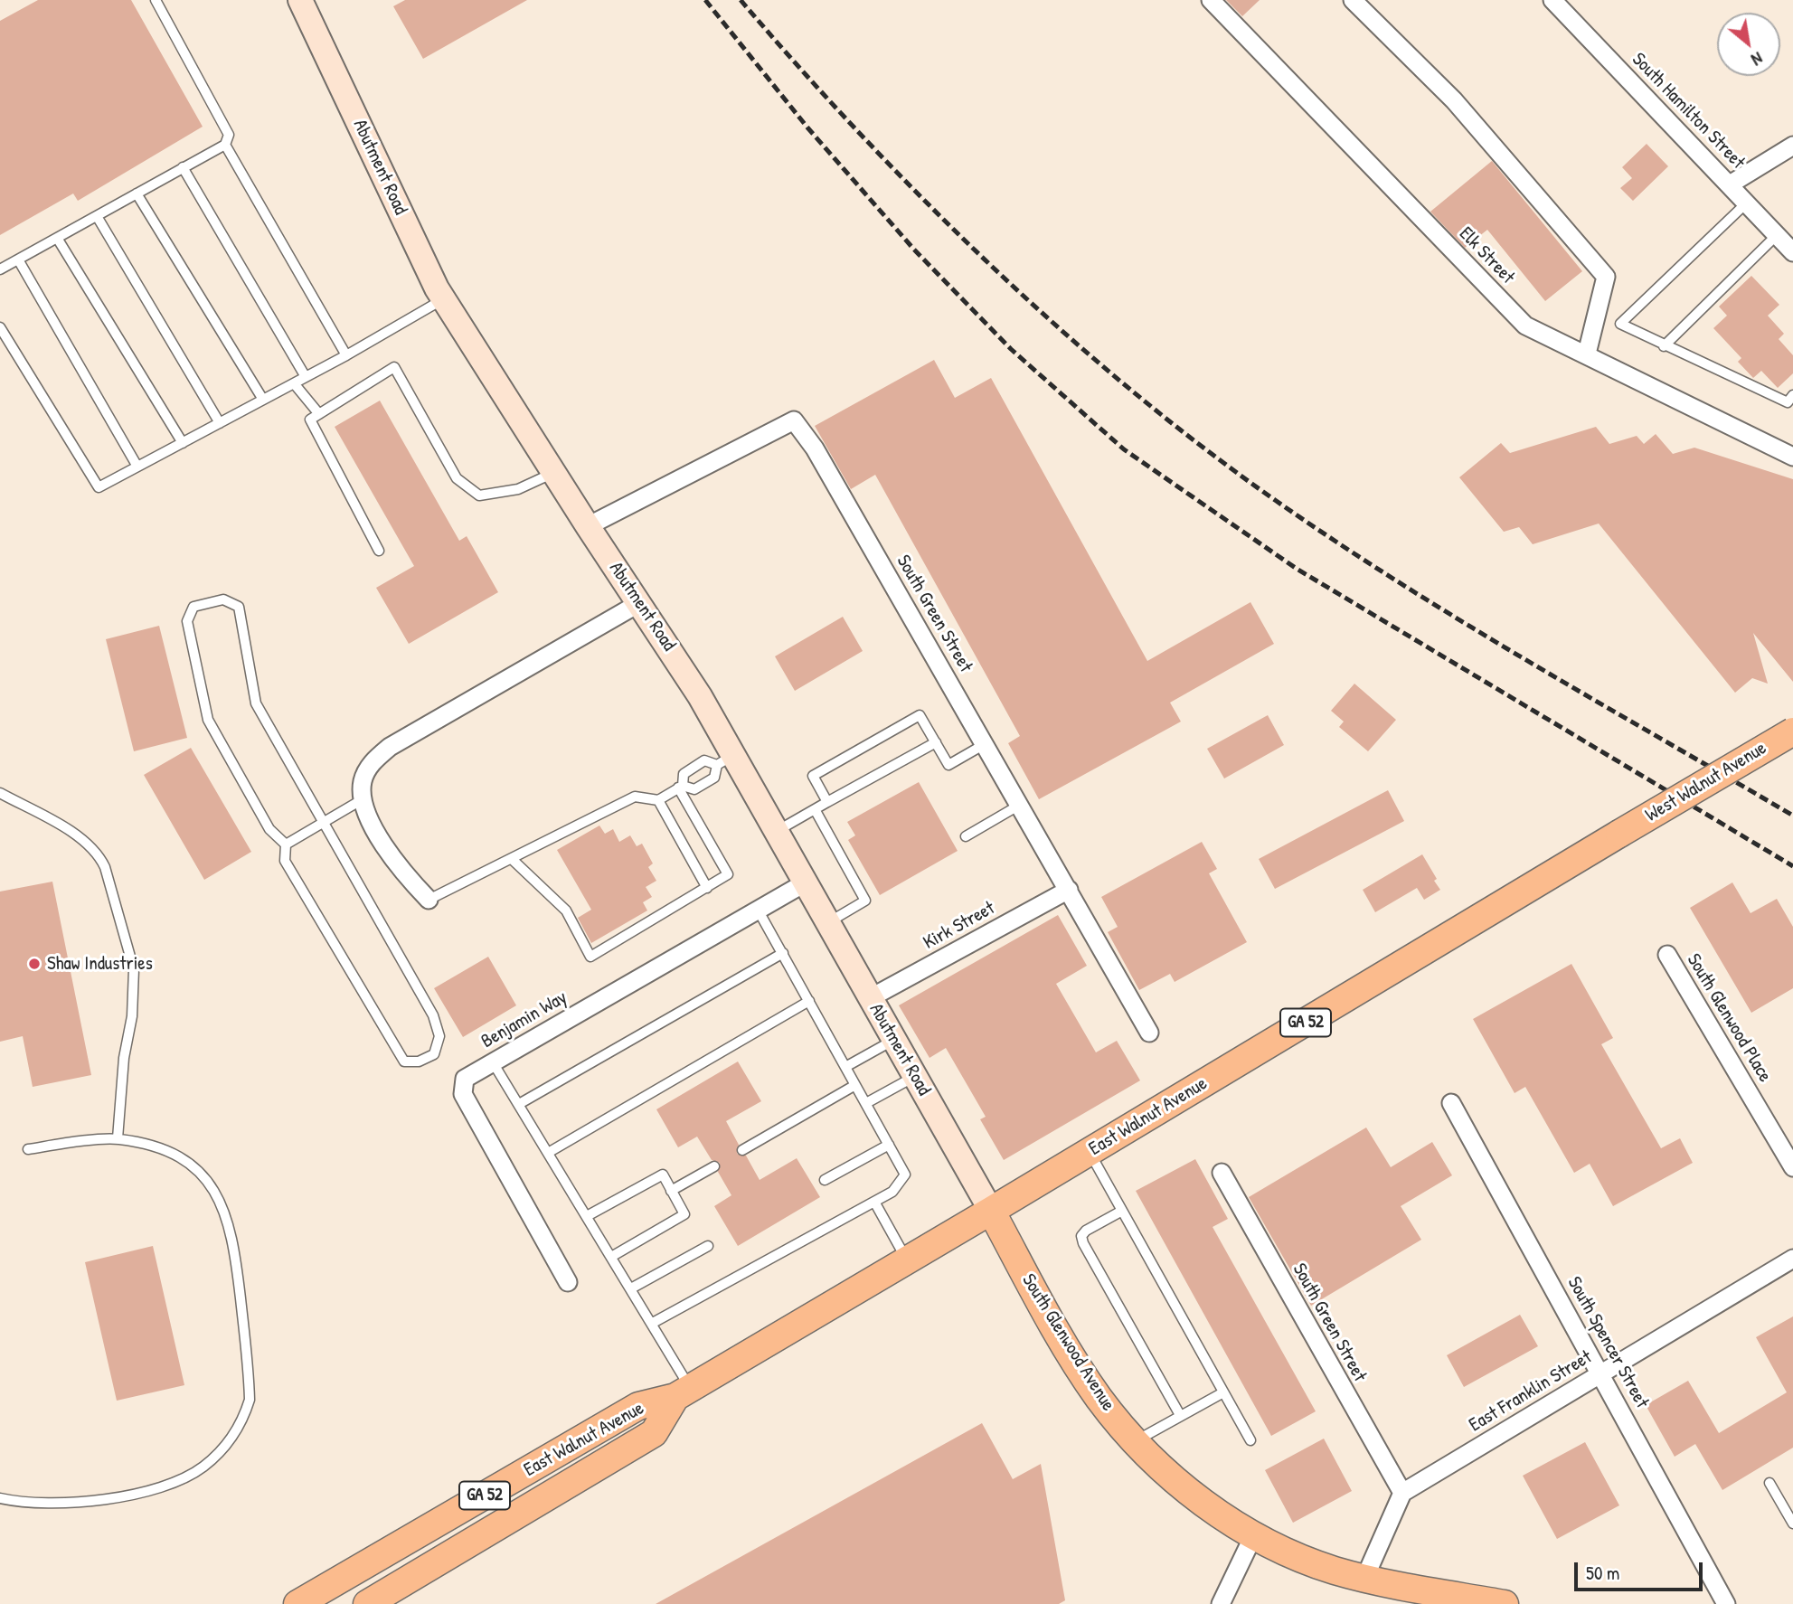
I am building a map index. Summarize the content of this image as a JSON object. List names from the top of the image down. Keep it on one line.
{"streets":{"main road":["Abutment Road","West Walnut Avenue","GA 52","East Walnut Avenue","South Glenwood Avenue"],"street":["South Hamilton Street","Elk Street","South Green Street","Kirk Street","South Glenwood Place","Benjamin Way","South Spencer Street","East Franklin Street"]},"crossings":[["Abutment Road","South Green Street"],["Abutment Road","Kirk Street"],["Abutment Road","Benjamin Way"],["Abutment Road","East Walnut Avenue"],["Abutment Road","South Glenwood Avenue"],["South Green Street","Kirk Street"],["South Green Street","East Franklin Street"],["West Walnut Avenue","East Walnut Avenue"],["East Walnut Avenue","South Glenwood Avenue"],["South Spencer Street","East Franklin Street"]],"places":["Shaw Industries"],"scale_bar":"50 m","north":"bottom right"}
